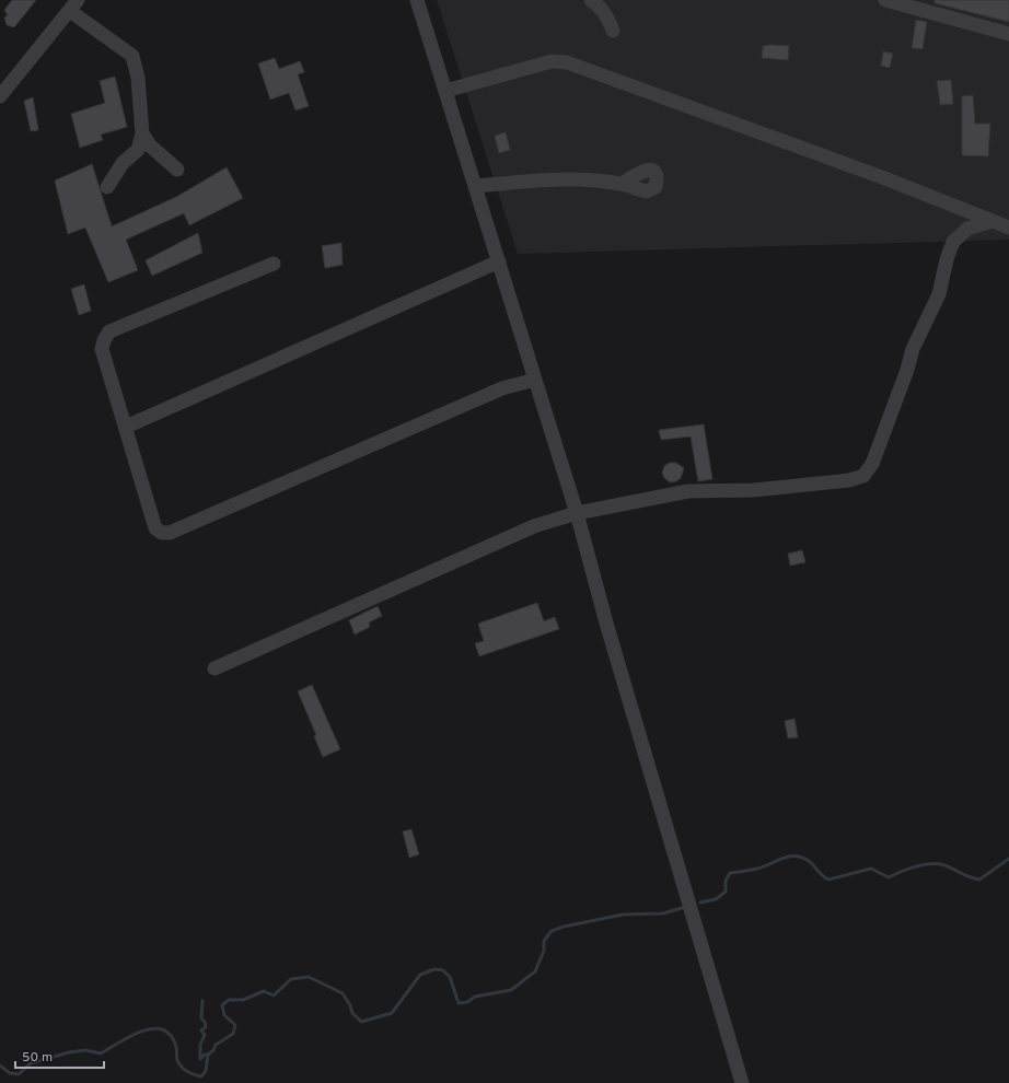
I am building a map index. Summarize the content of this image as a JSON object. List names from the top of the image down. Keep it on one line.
{"scale_bar":"50 m"}
